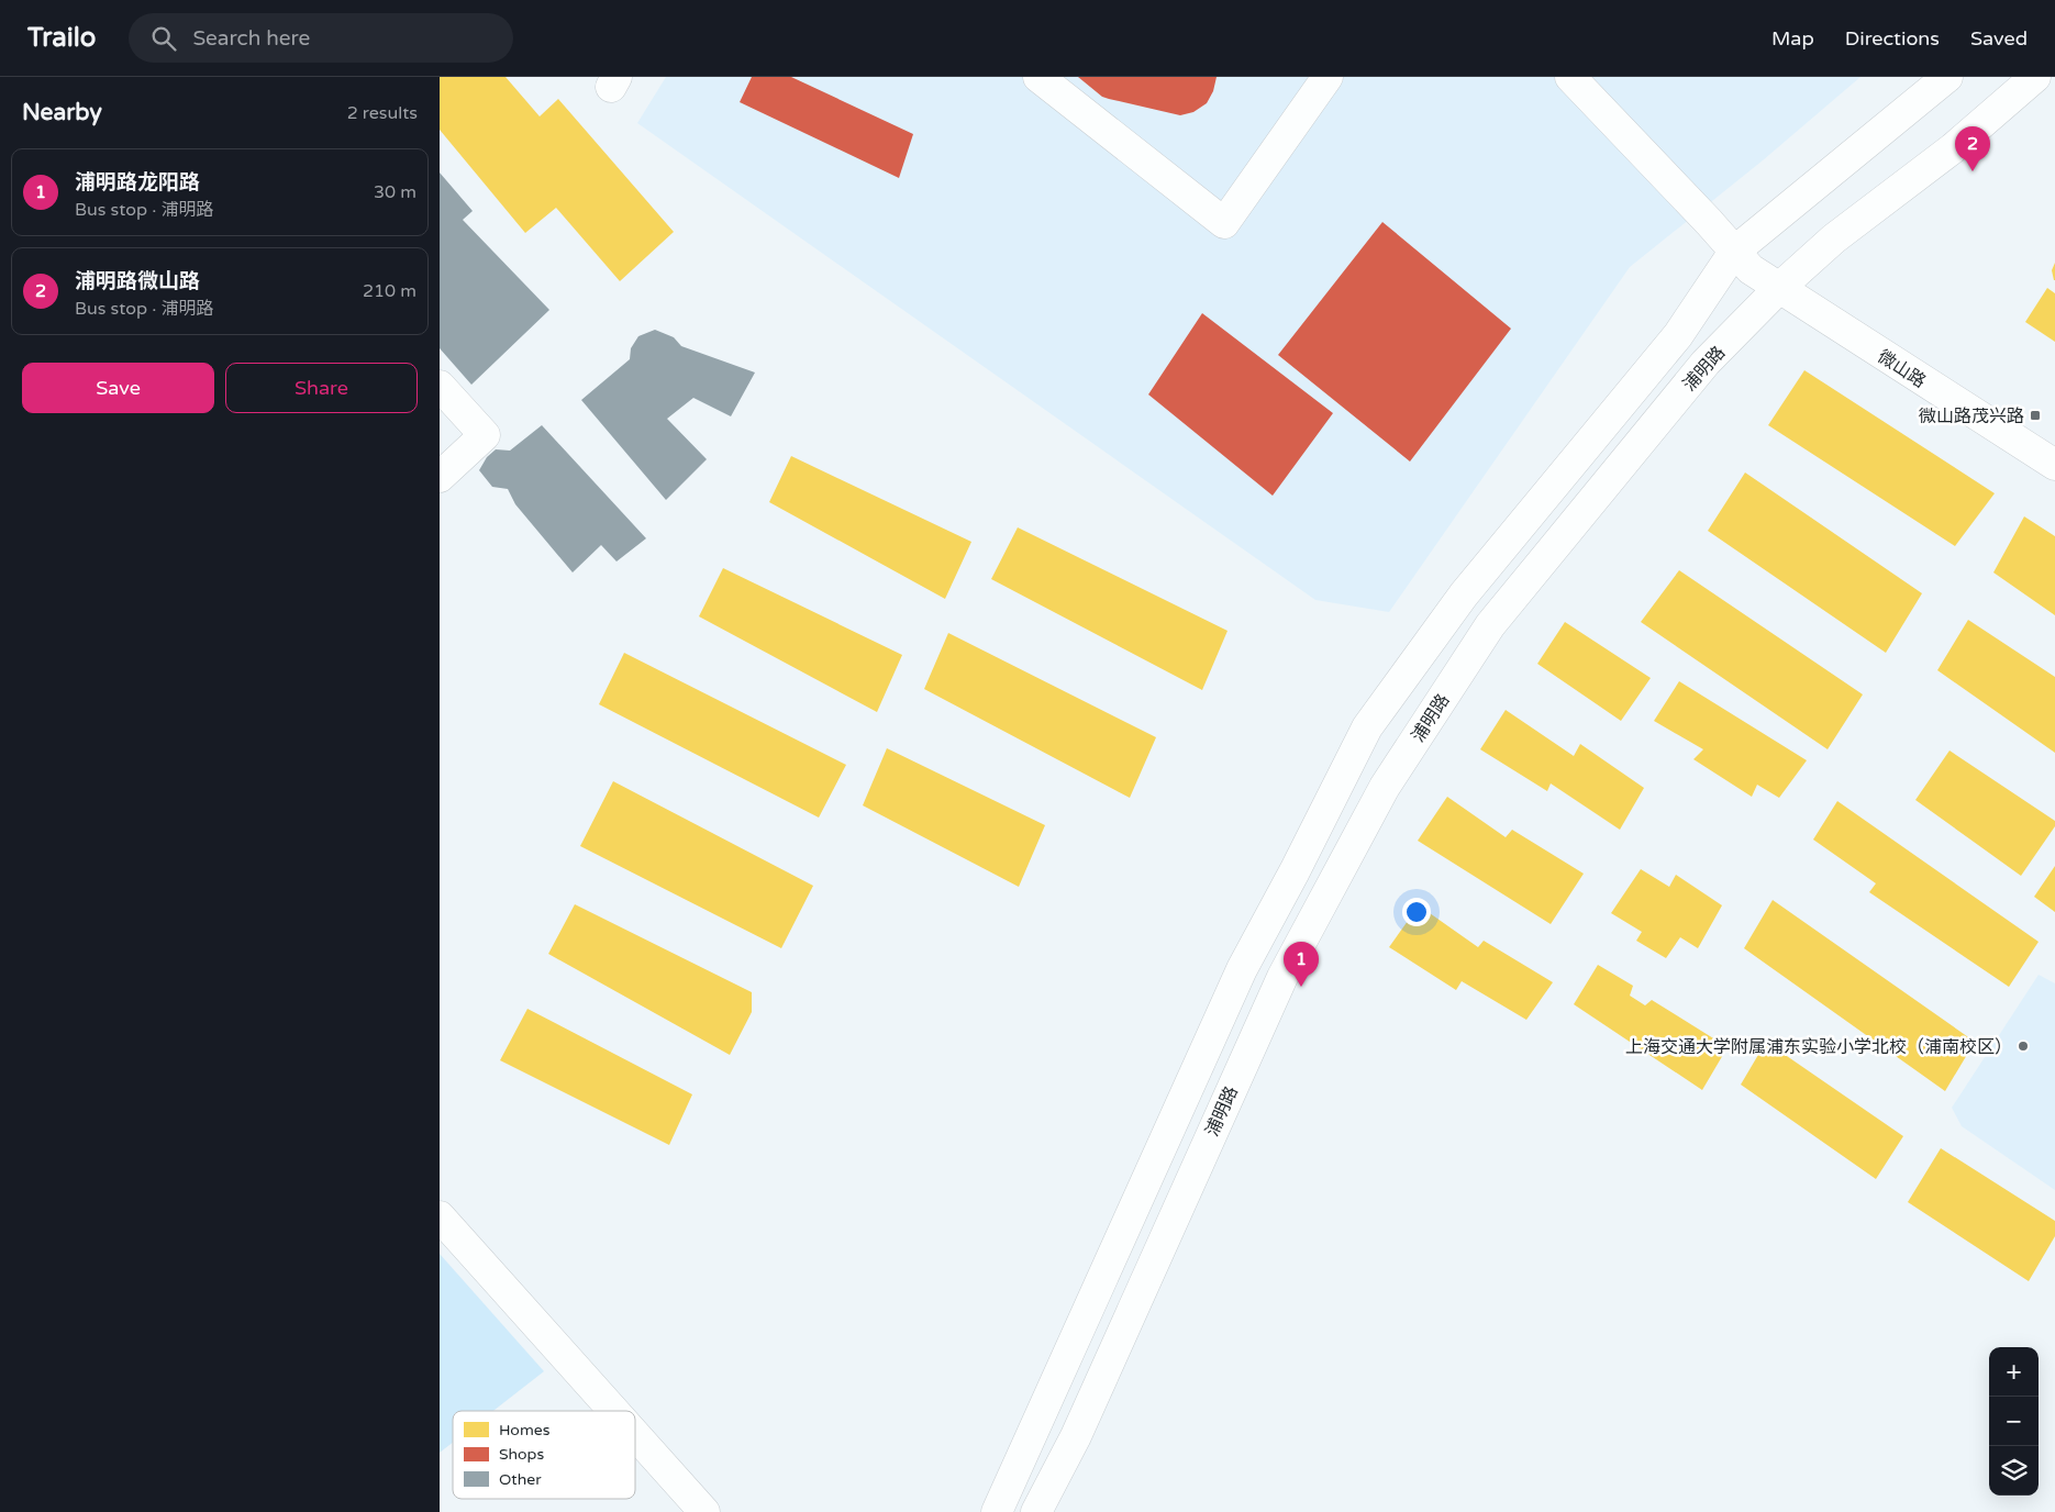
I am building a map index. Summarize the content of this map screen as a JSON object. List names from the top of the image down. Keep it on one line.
{"streets":{"main road":["浦明路","微山路"]},"crossings":[["浦明路","微山路"]],"places":{"transit":["微山路茂兴路"],"other":["上海交通大学附属浦东实验小学北校（浦南校区）"]},"legend":["Homes","Shops","Other"],"page":{"header":"Trailo","search":"Search here","nav":["Map","Directions","Saved"],"heading":["Nearby","2 results"],"pins":["2","1"],"list":[{"mark":"1","name":"浦明路龙阳路","note":"Bus stop · 浦明路","value":"30 m"},{"mark":"2","name":"浦明路微山路","note":"Bus stop · 浦明路","value":"210 m"}],"buttons":["Save","Share"],"map_buttons":["+","−"]}}
